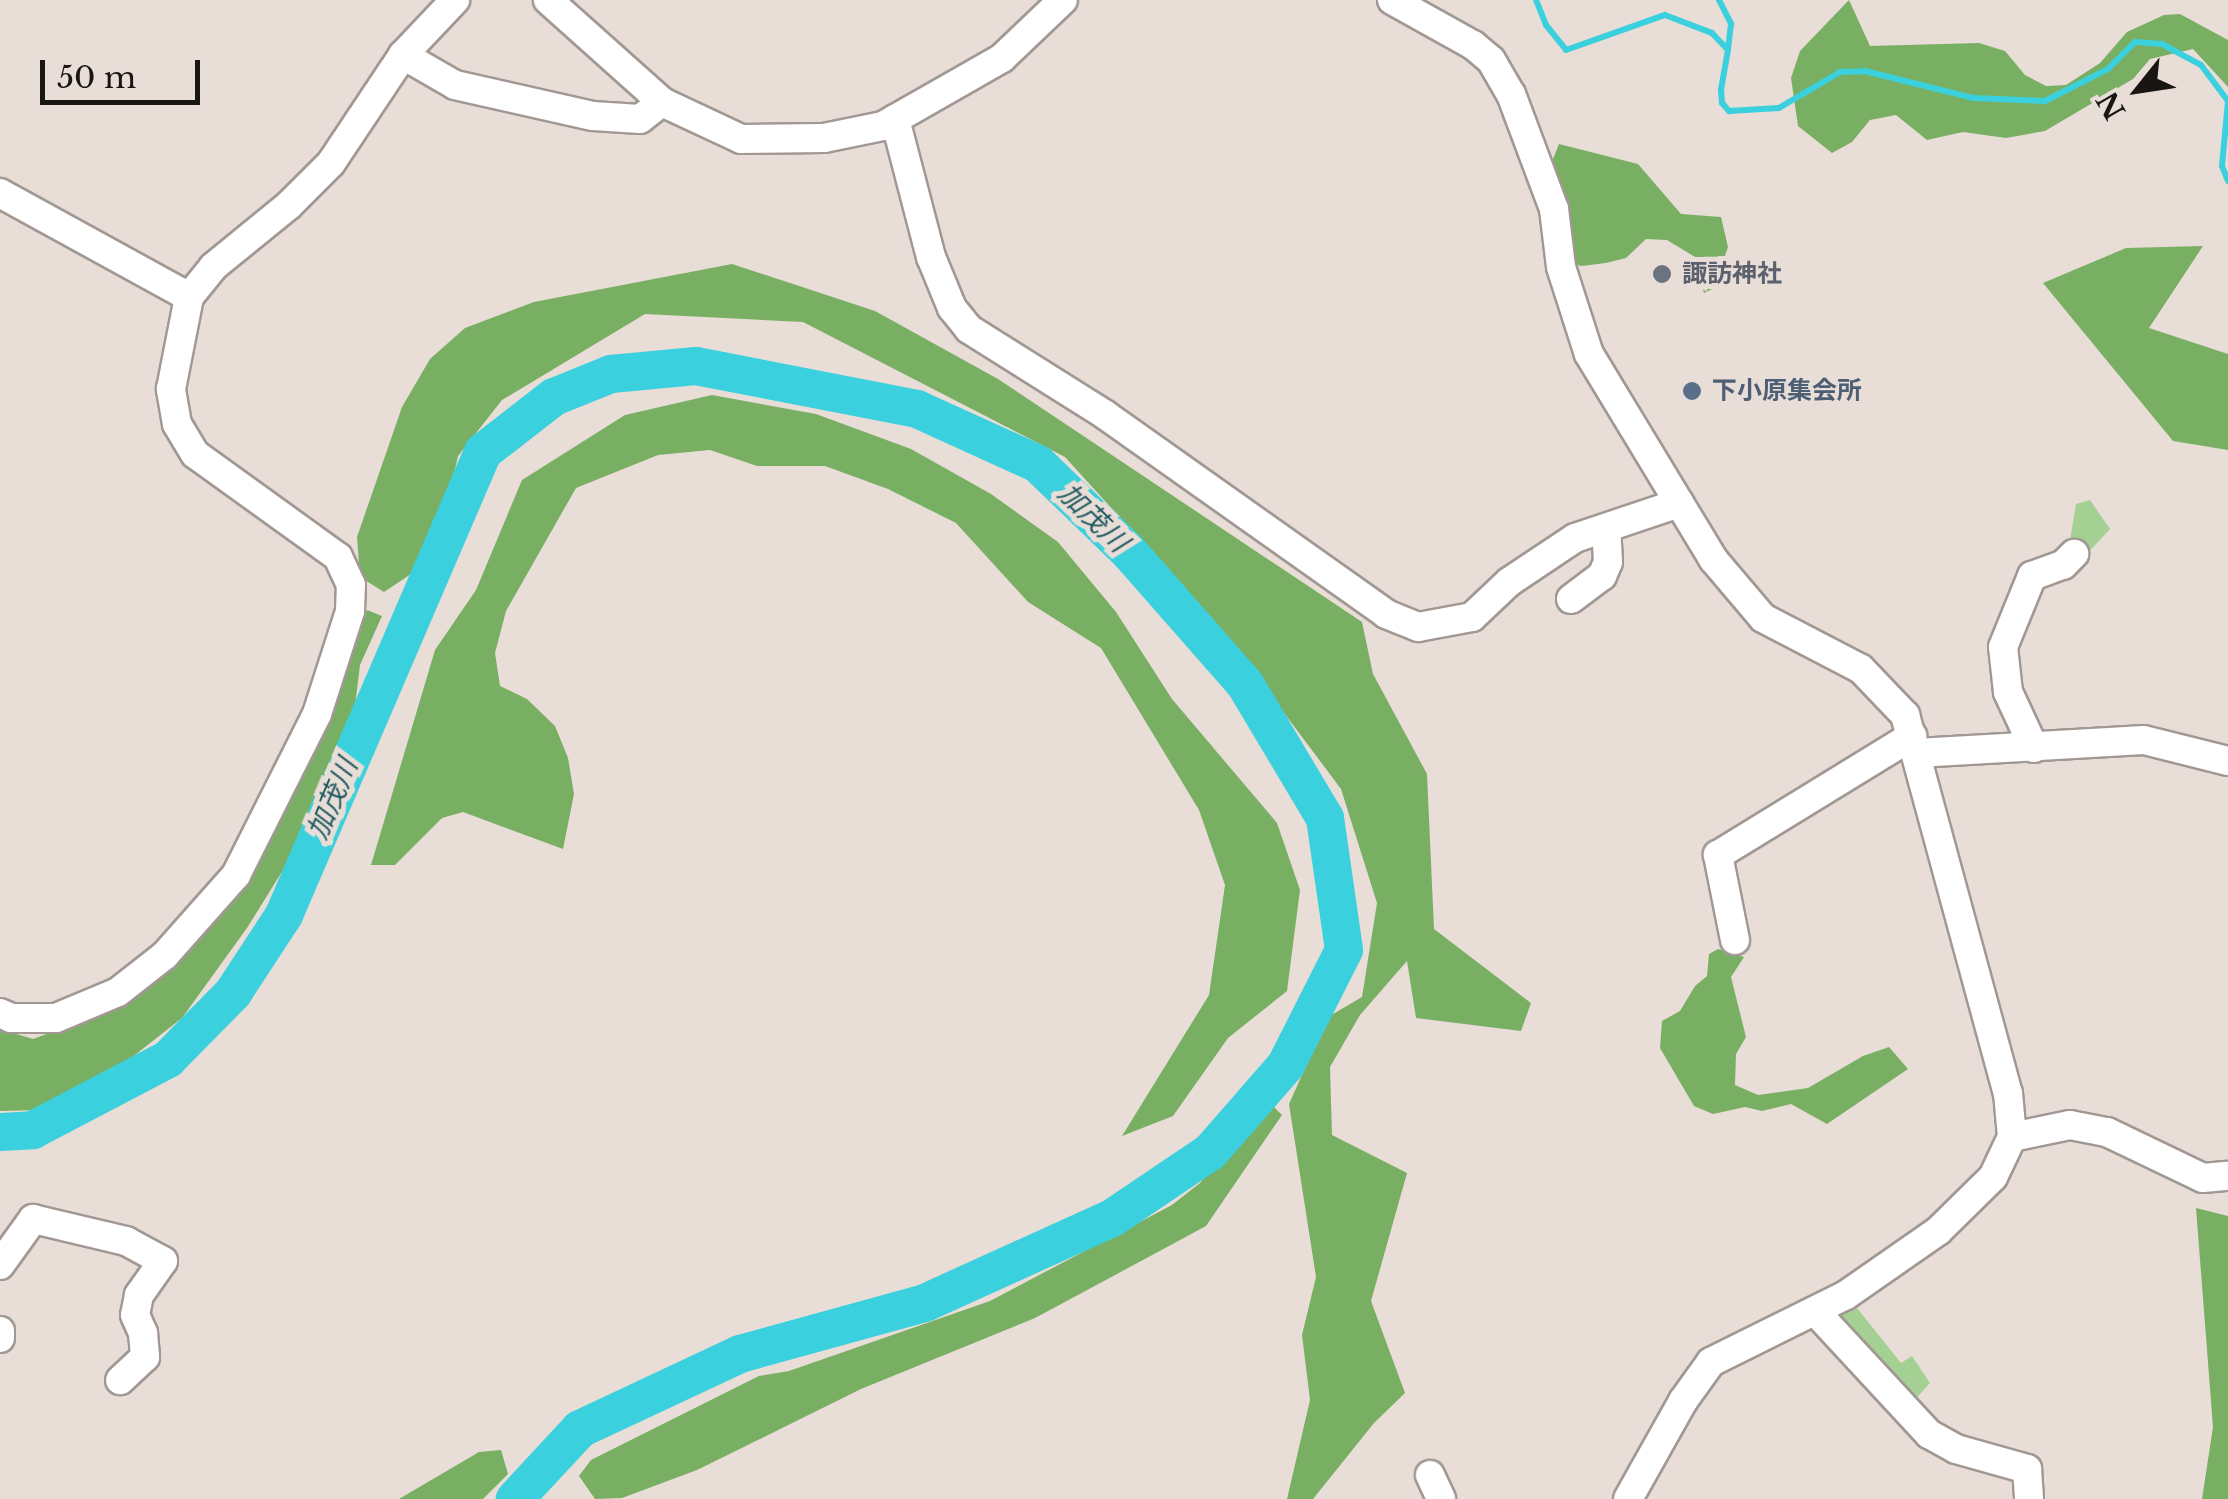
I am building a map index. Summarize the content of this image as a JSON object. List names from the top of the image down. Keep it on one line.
{"water":["加茂川"],"places":["諏訪神社","下小原集会所"],"scale_bar":"50 m","north":"bottom left"}
